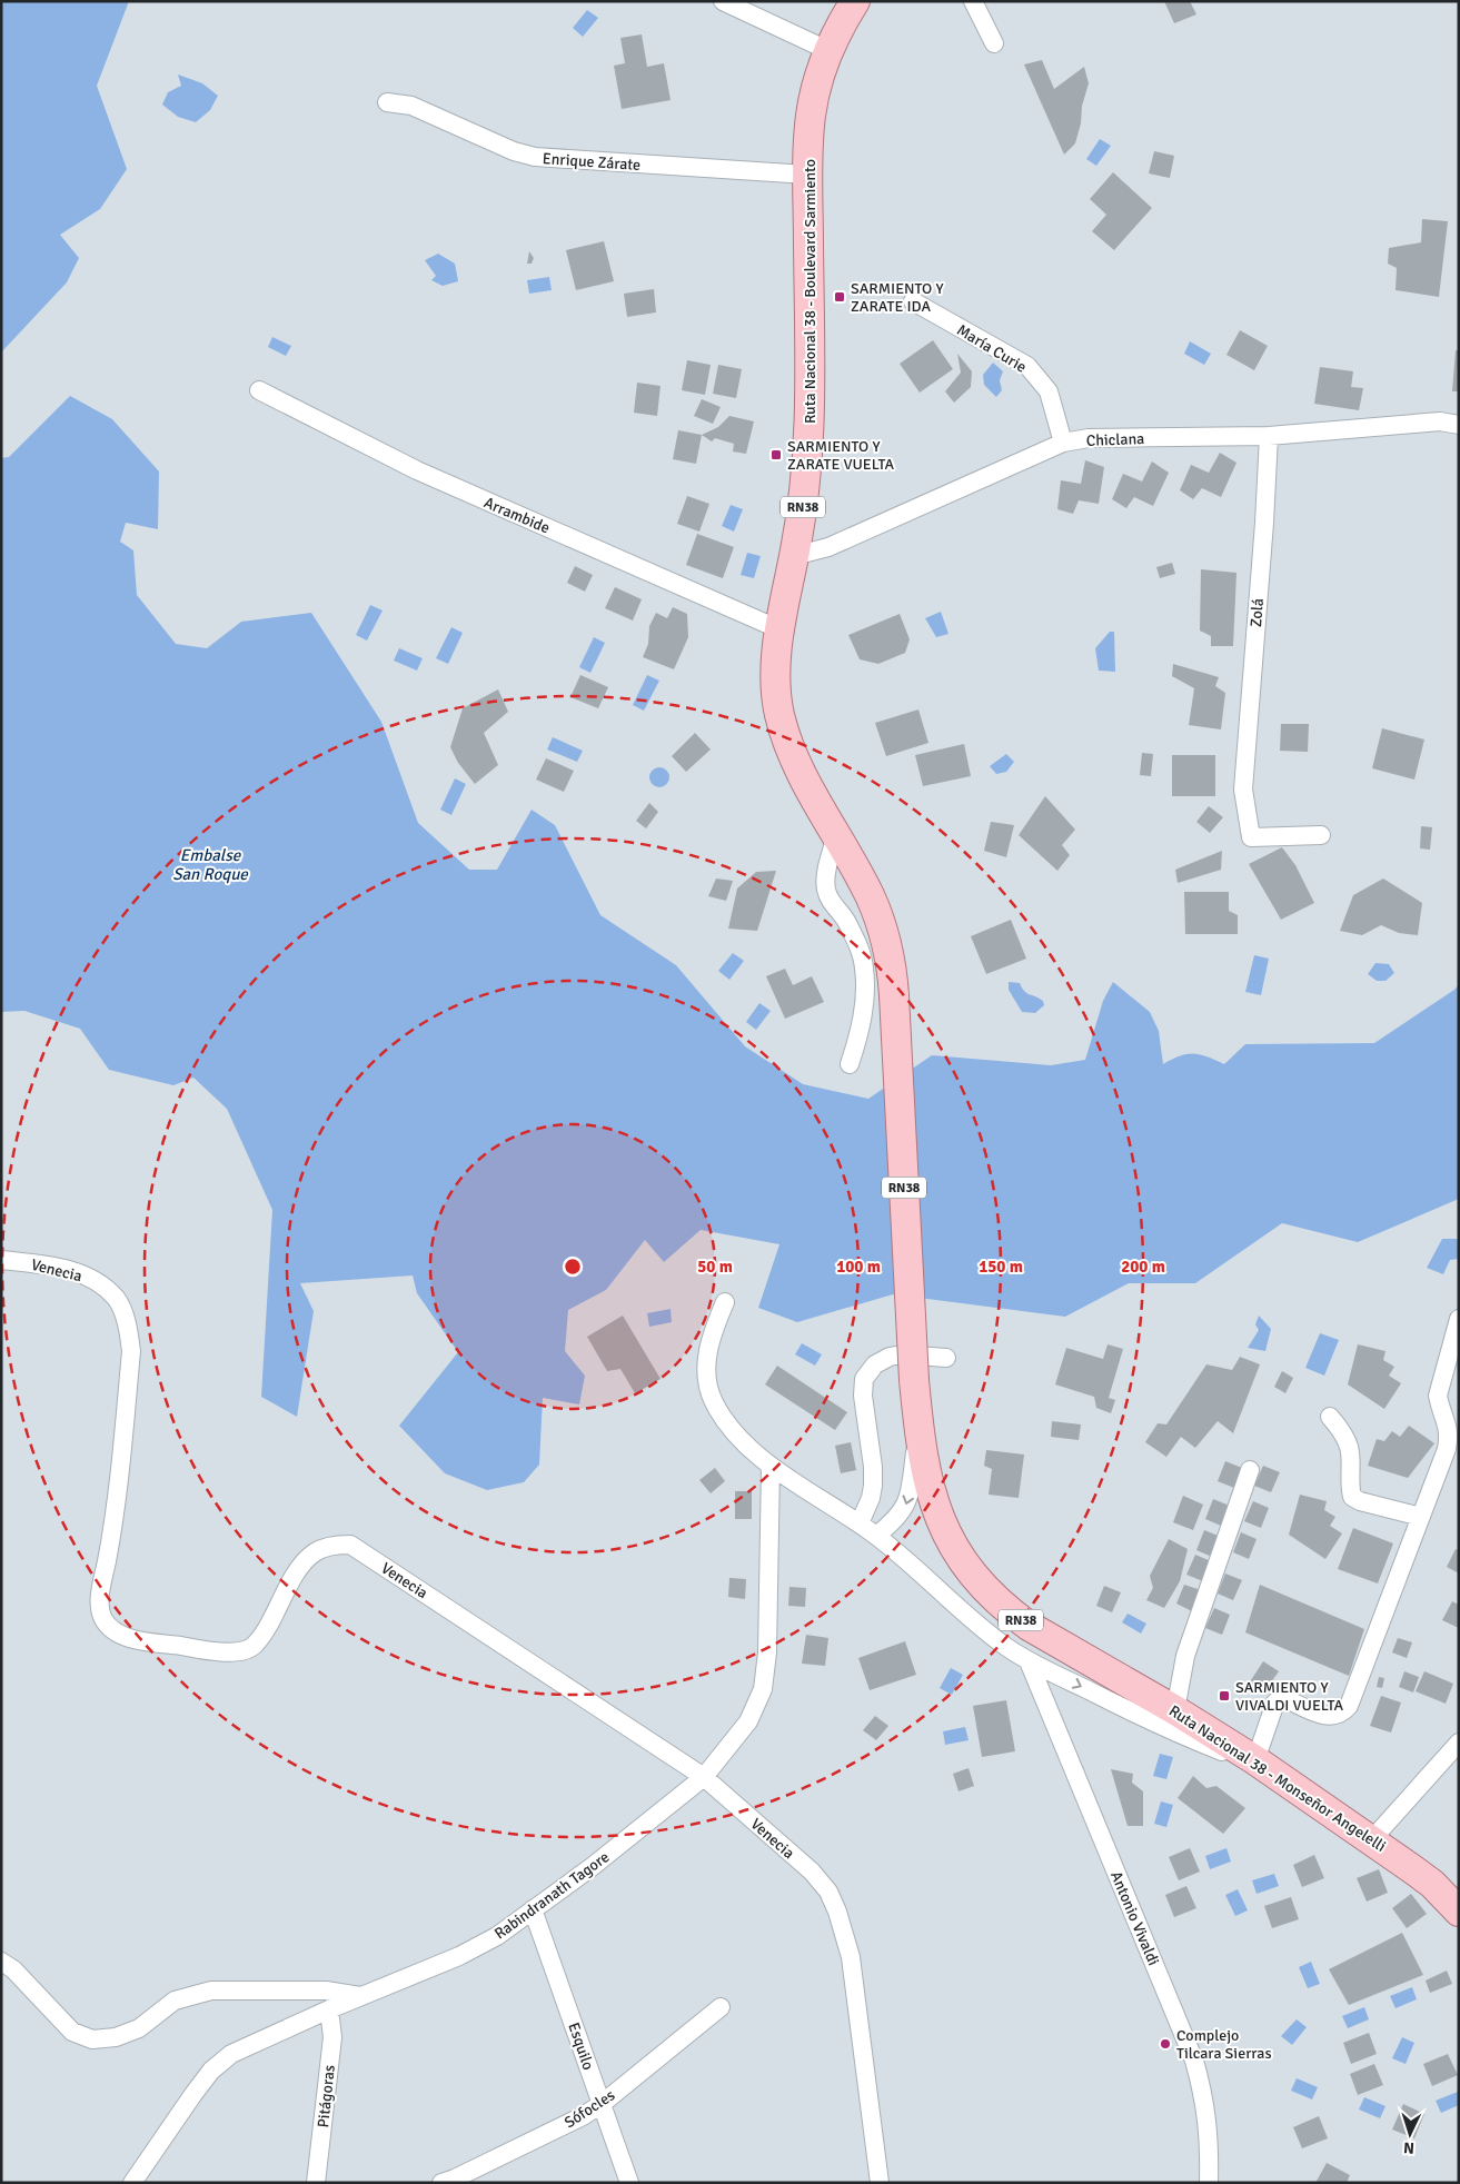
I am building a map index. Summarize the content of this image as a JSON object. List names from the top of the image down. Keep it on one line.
{"streets":{"main road":["Ruta Nacional 38 - Boulevard Sarmiento","RN38","Ruta Nacional 38 - Monseñor Angelelli"],"street":["Enrique Zárate","María Curie","Chiclana","Arrambide","Zolá","Venecia","Rabindranath Tagore","Antonio Vivaldi","Esquilo","Pitágoras","Sófocles"]},"crossings":[["Enrique Zárate","Ruta Nacional 38 - Boulevard Sarmiento"],["Ruta Nacional 38 - Boulevard Sarmiento","Chiclana"],["Ruta Nacional 38 - Boulevard Sarmiento","Arrambide"],["Ruta Nacional 38 - Boulevard Sarmiento","Ruta Nacional 38 - Monseñor Angelelli"],["María Curie","Chiclana"],["Chiclana","Zolá"],["Venecia","Rabindranath Tagore"],["Rabindranath Tagore","Esquilo"],["Rabindranath Tagore","Pitágoras"],["Esquilo","Sófocles"]],"water":["Embalse San Roque"],"places":{"transit":["SARMIENTO Y ZARATE IDA","SARMIENTO Y ZARATE VUELTA","SARMIENTO Y VIVALDI VUELTA"],"other":["Complejo Tilcara Sierras"]},"north":"bottom","rings":["50 m","100 m","150 m","200 m"]}
